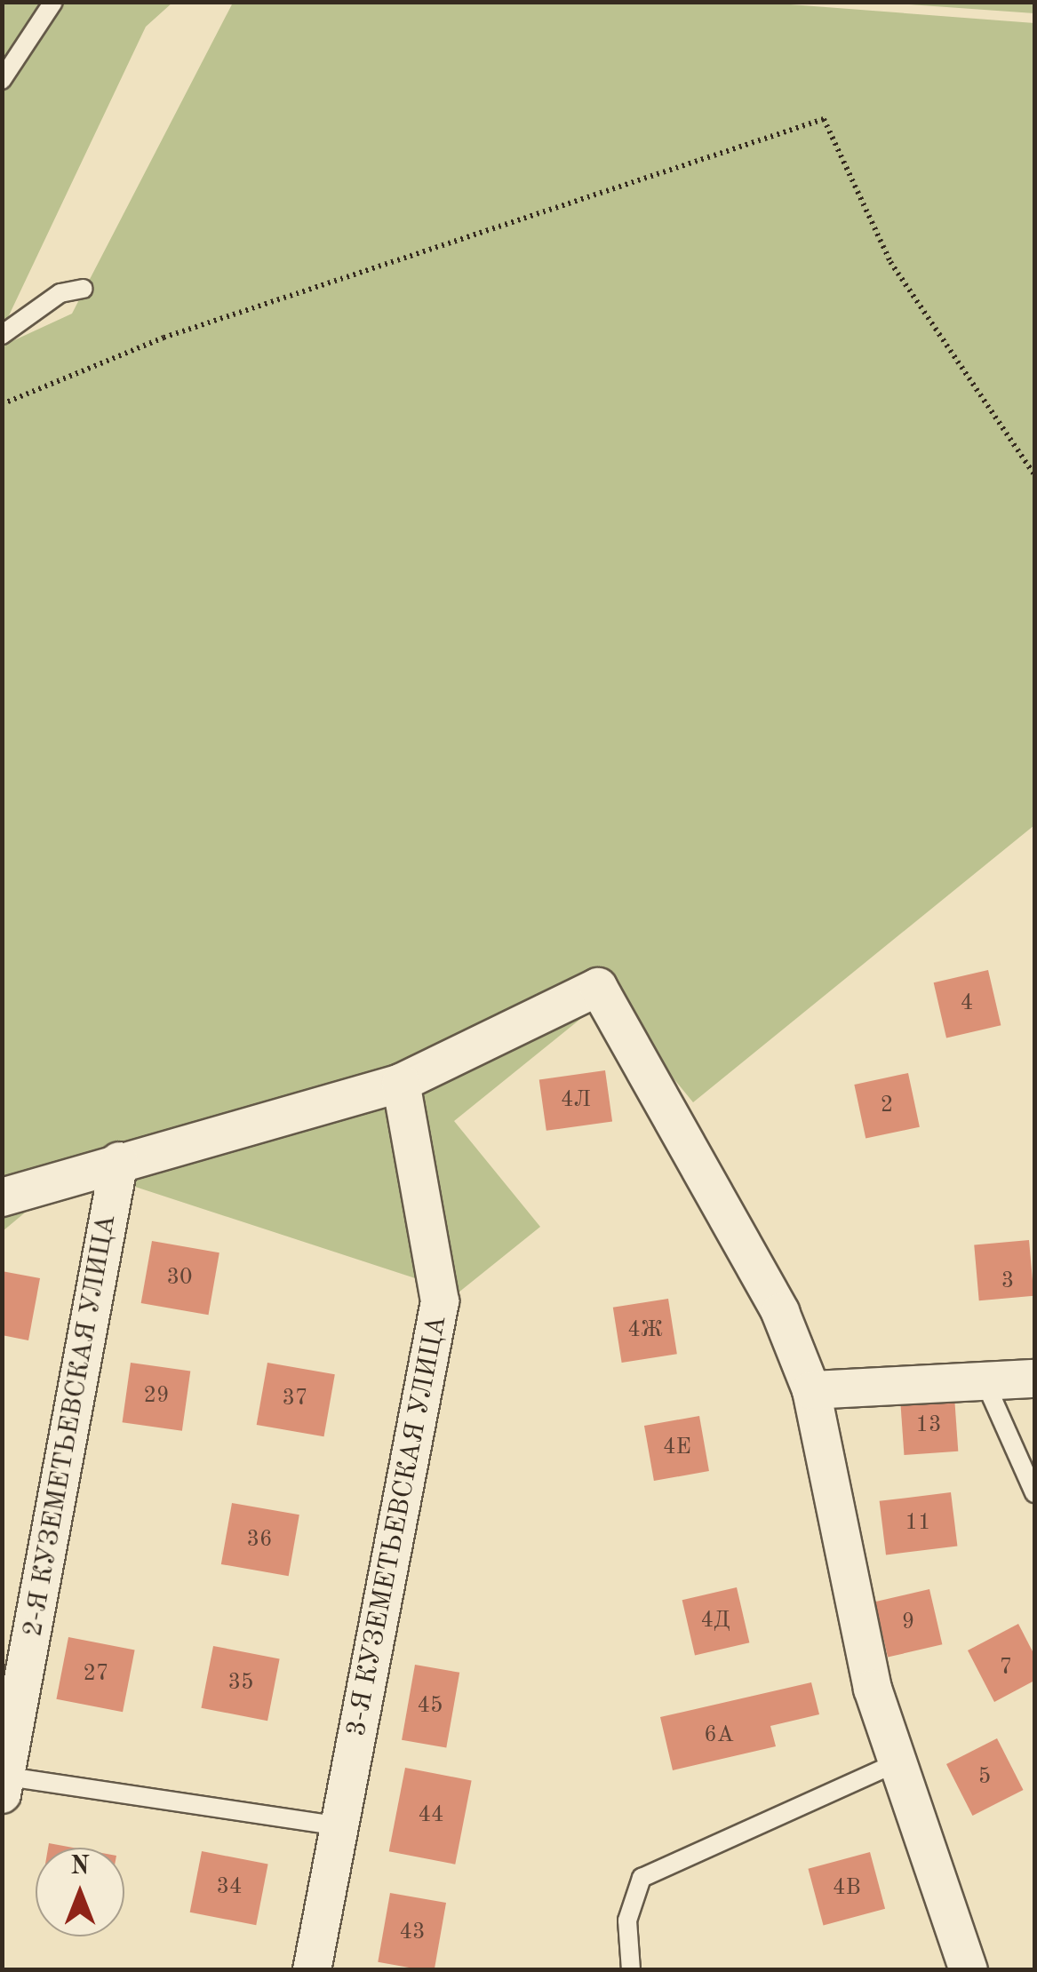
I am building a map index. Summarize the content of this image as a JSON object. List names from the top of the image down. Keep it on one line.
{"streets":{"street":["2-Я КУЗЕМЕТЬЕВСКАЯ УЛИЦА","3-Я КУЗЕМЕТЬЕВСКАЯ УЛИЦА"]},"house_numbers":["4","4Л","2","30","3","4Ж","29","37","13","4Е","11","36","4Д","9","7","27","35","45","6А","5","44","34","4В","43"],"north":"top"}
